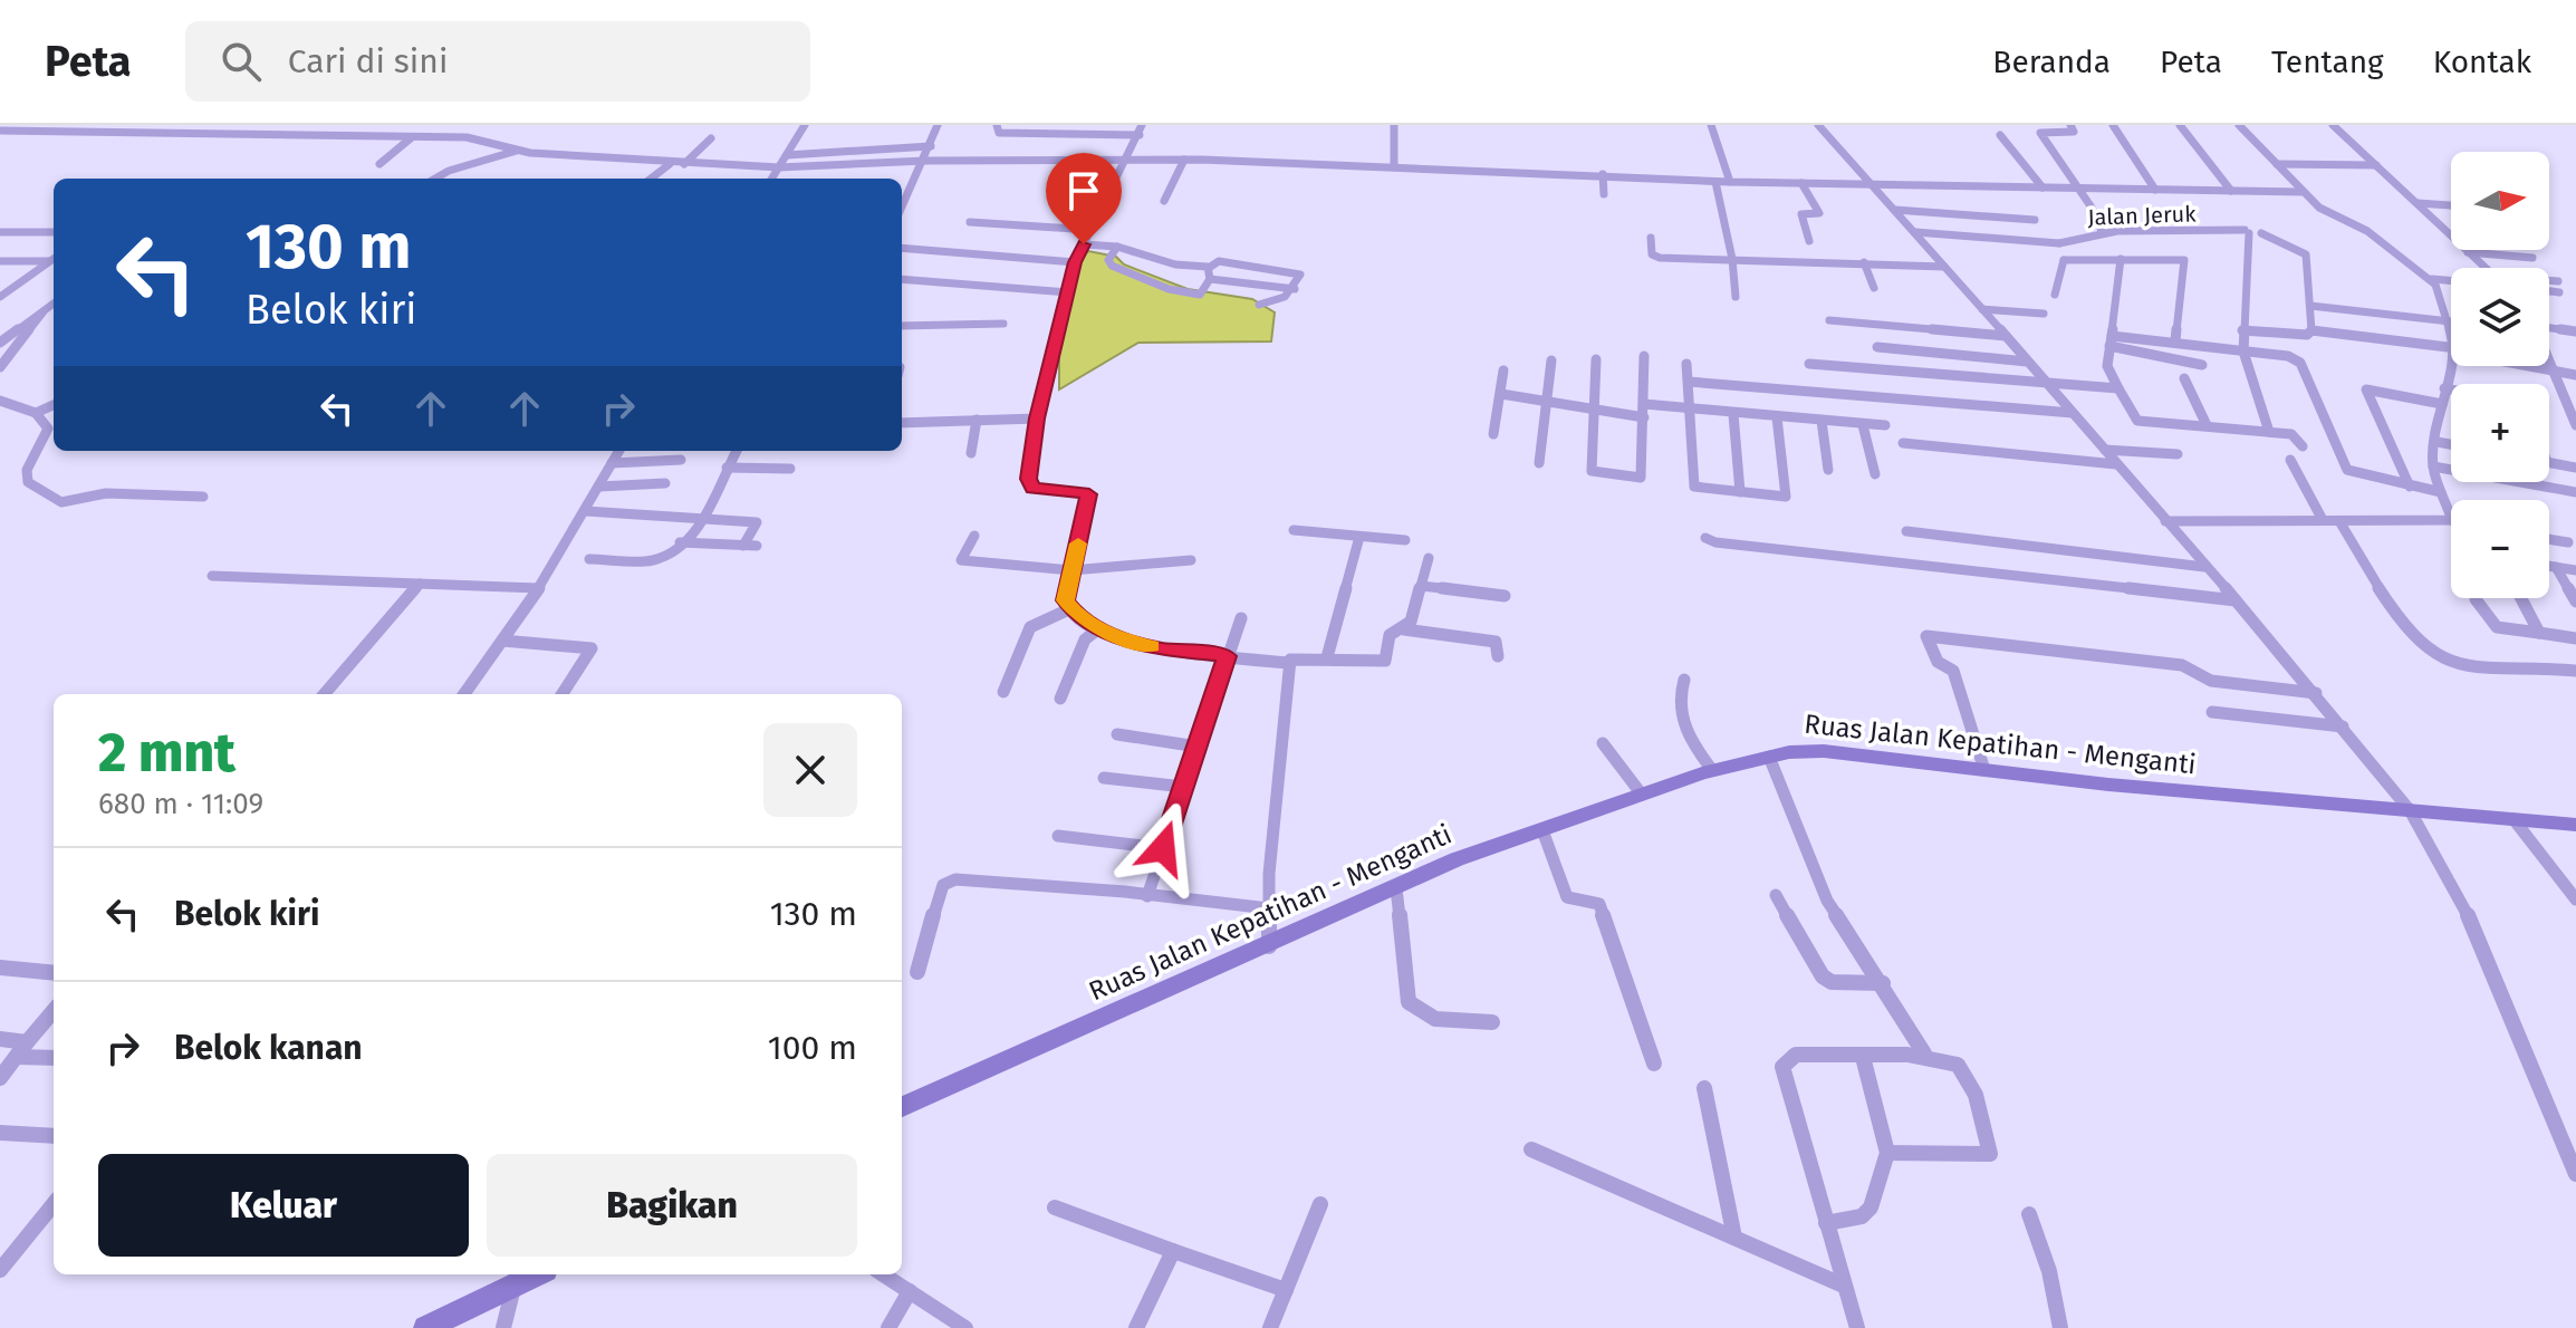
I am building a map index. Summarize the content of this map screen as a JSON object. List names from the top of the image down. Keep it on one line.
{"streets":{"main road":["Ruas Jalan Kepatihan - Menganti"],"street":["Jalan Jeruk"]},"north":"right","page":{"header":"Peta","search":"Cari di sini","nav":["Beranda","Peta","Tentang","Kontak"],"map_buttons":["+","−"],"turn":["130 m","Belok kiri"],"heading":["2 mnt","680 m · 11:09"],"list":[{"name":"Belok kiri","value":"130 m"},{"name":"Belok kanan","value":"100 m"}],"buttons":["Keluar","Bagikan"]}}
